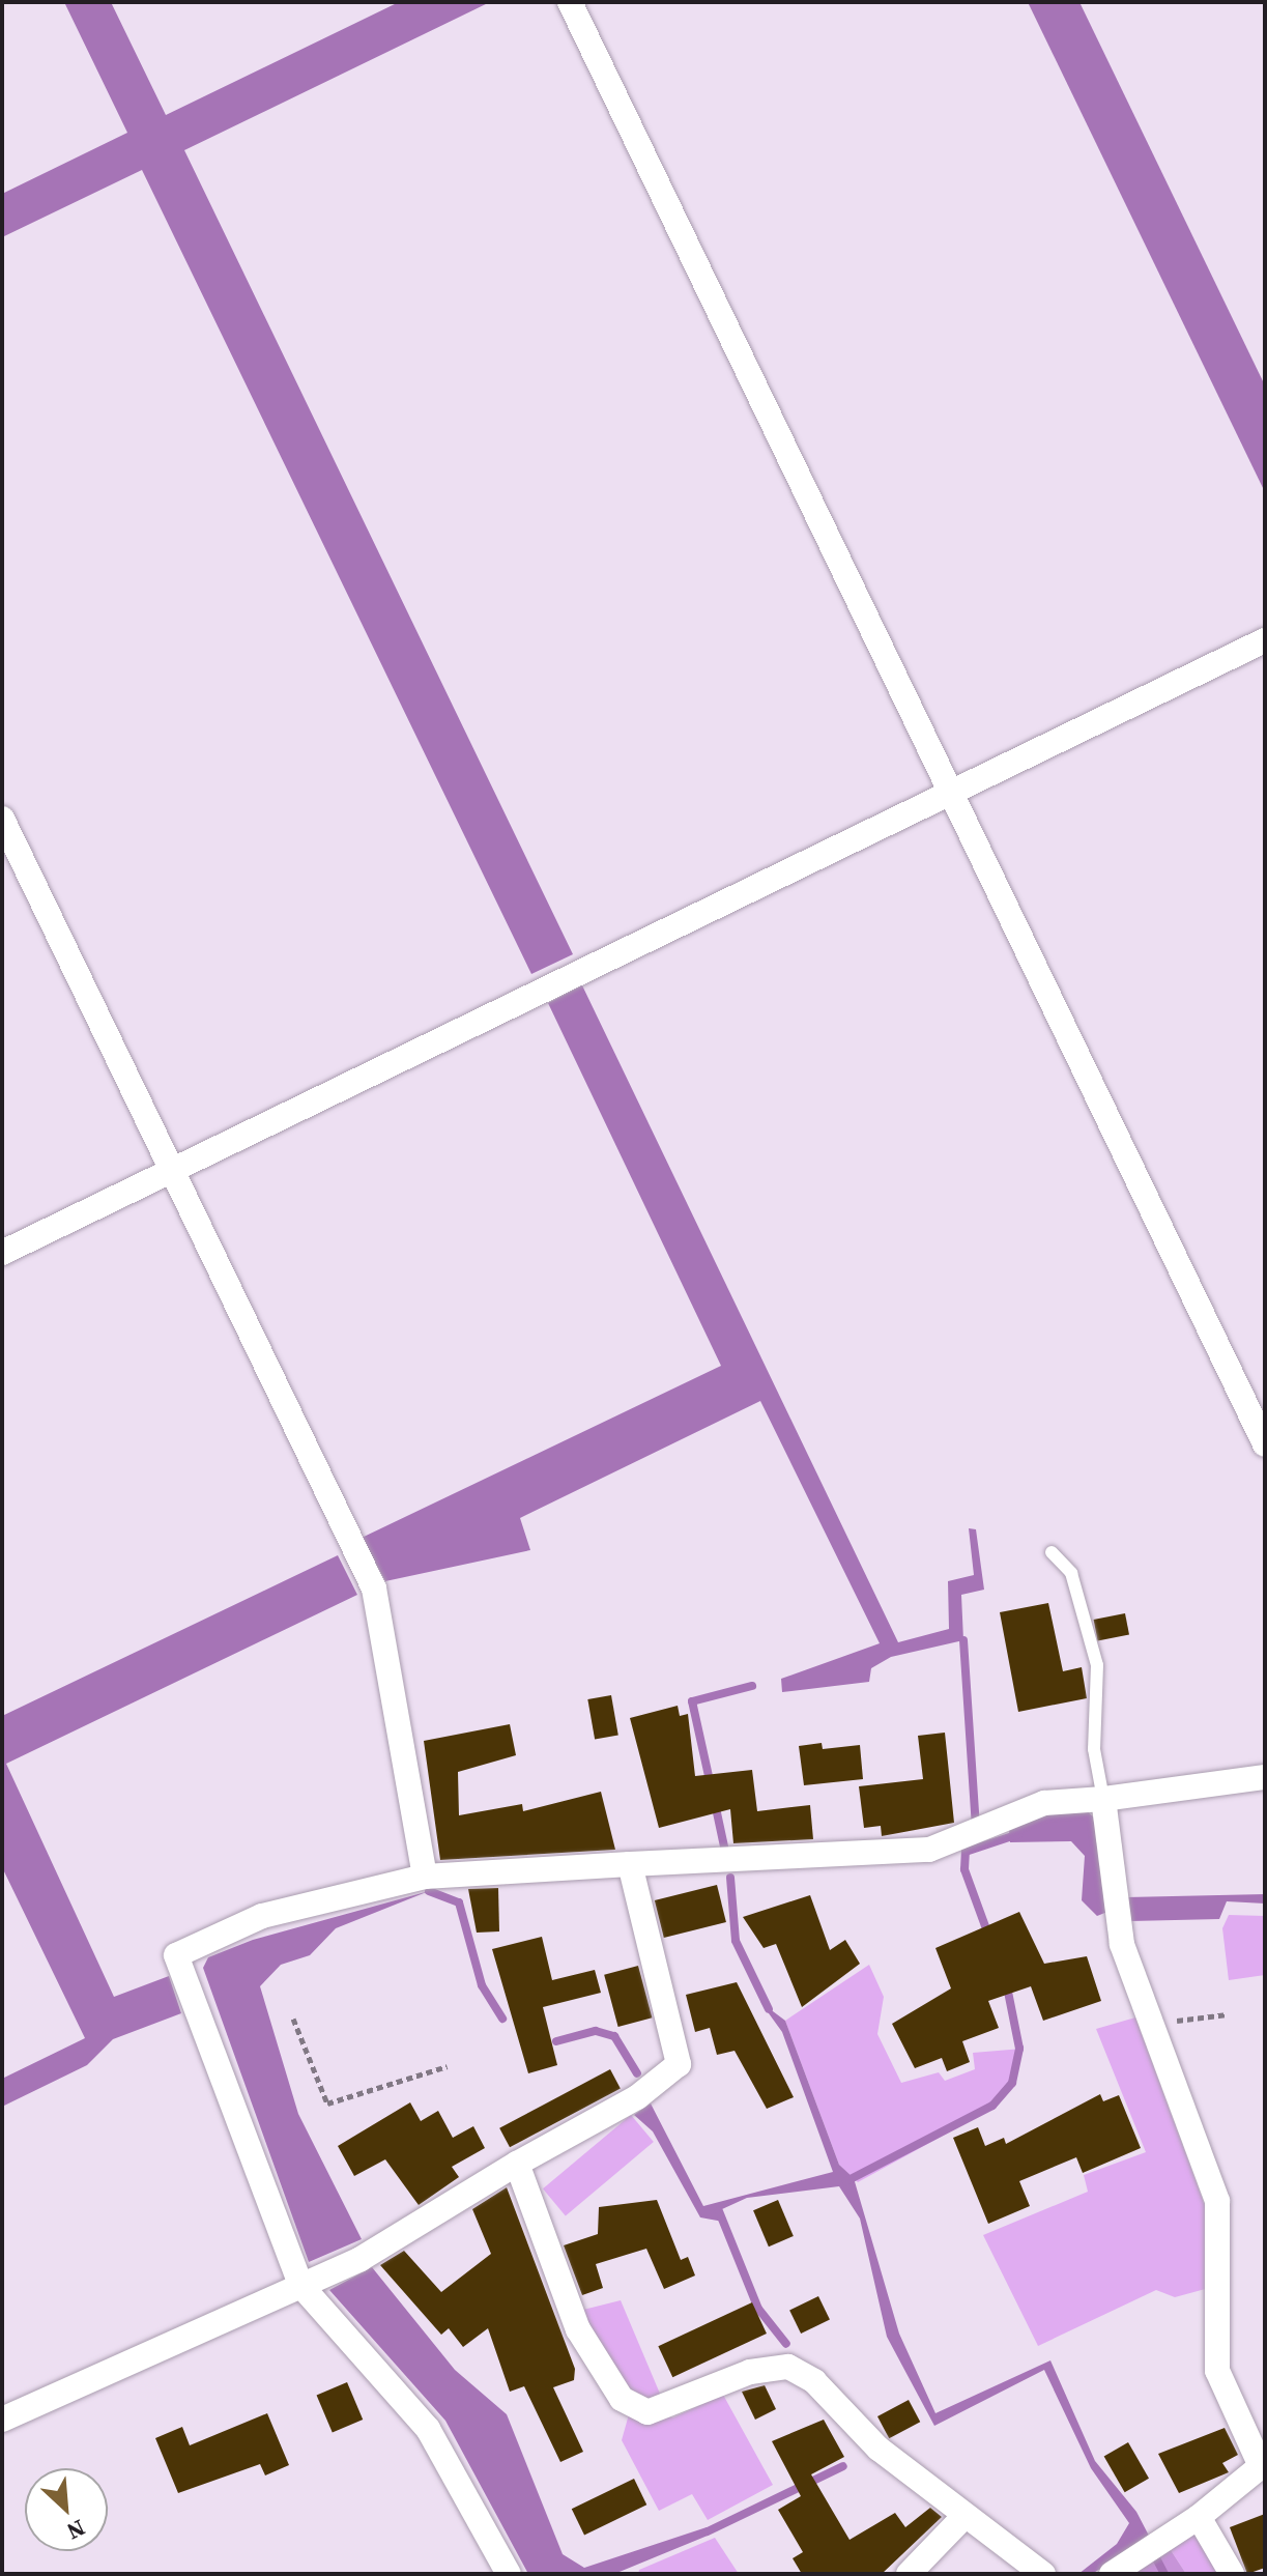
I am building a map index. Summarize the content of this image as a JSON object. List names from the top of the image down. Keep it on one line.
{"north":"bottom right"}
